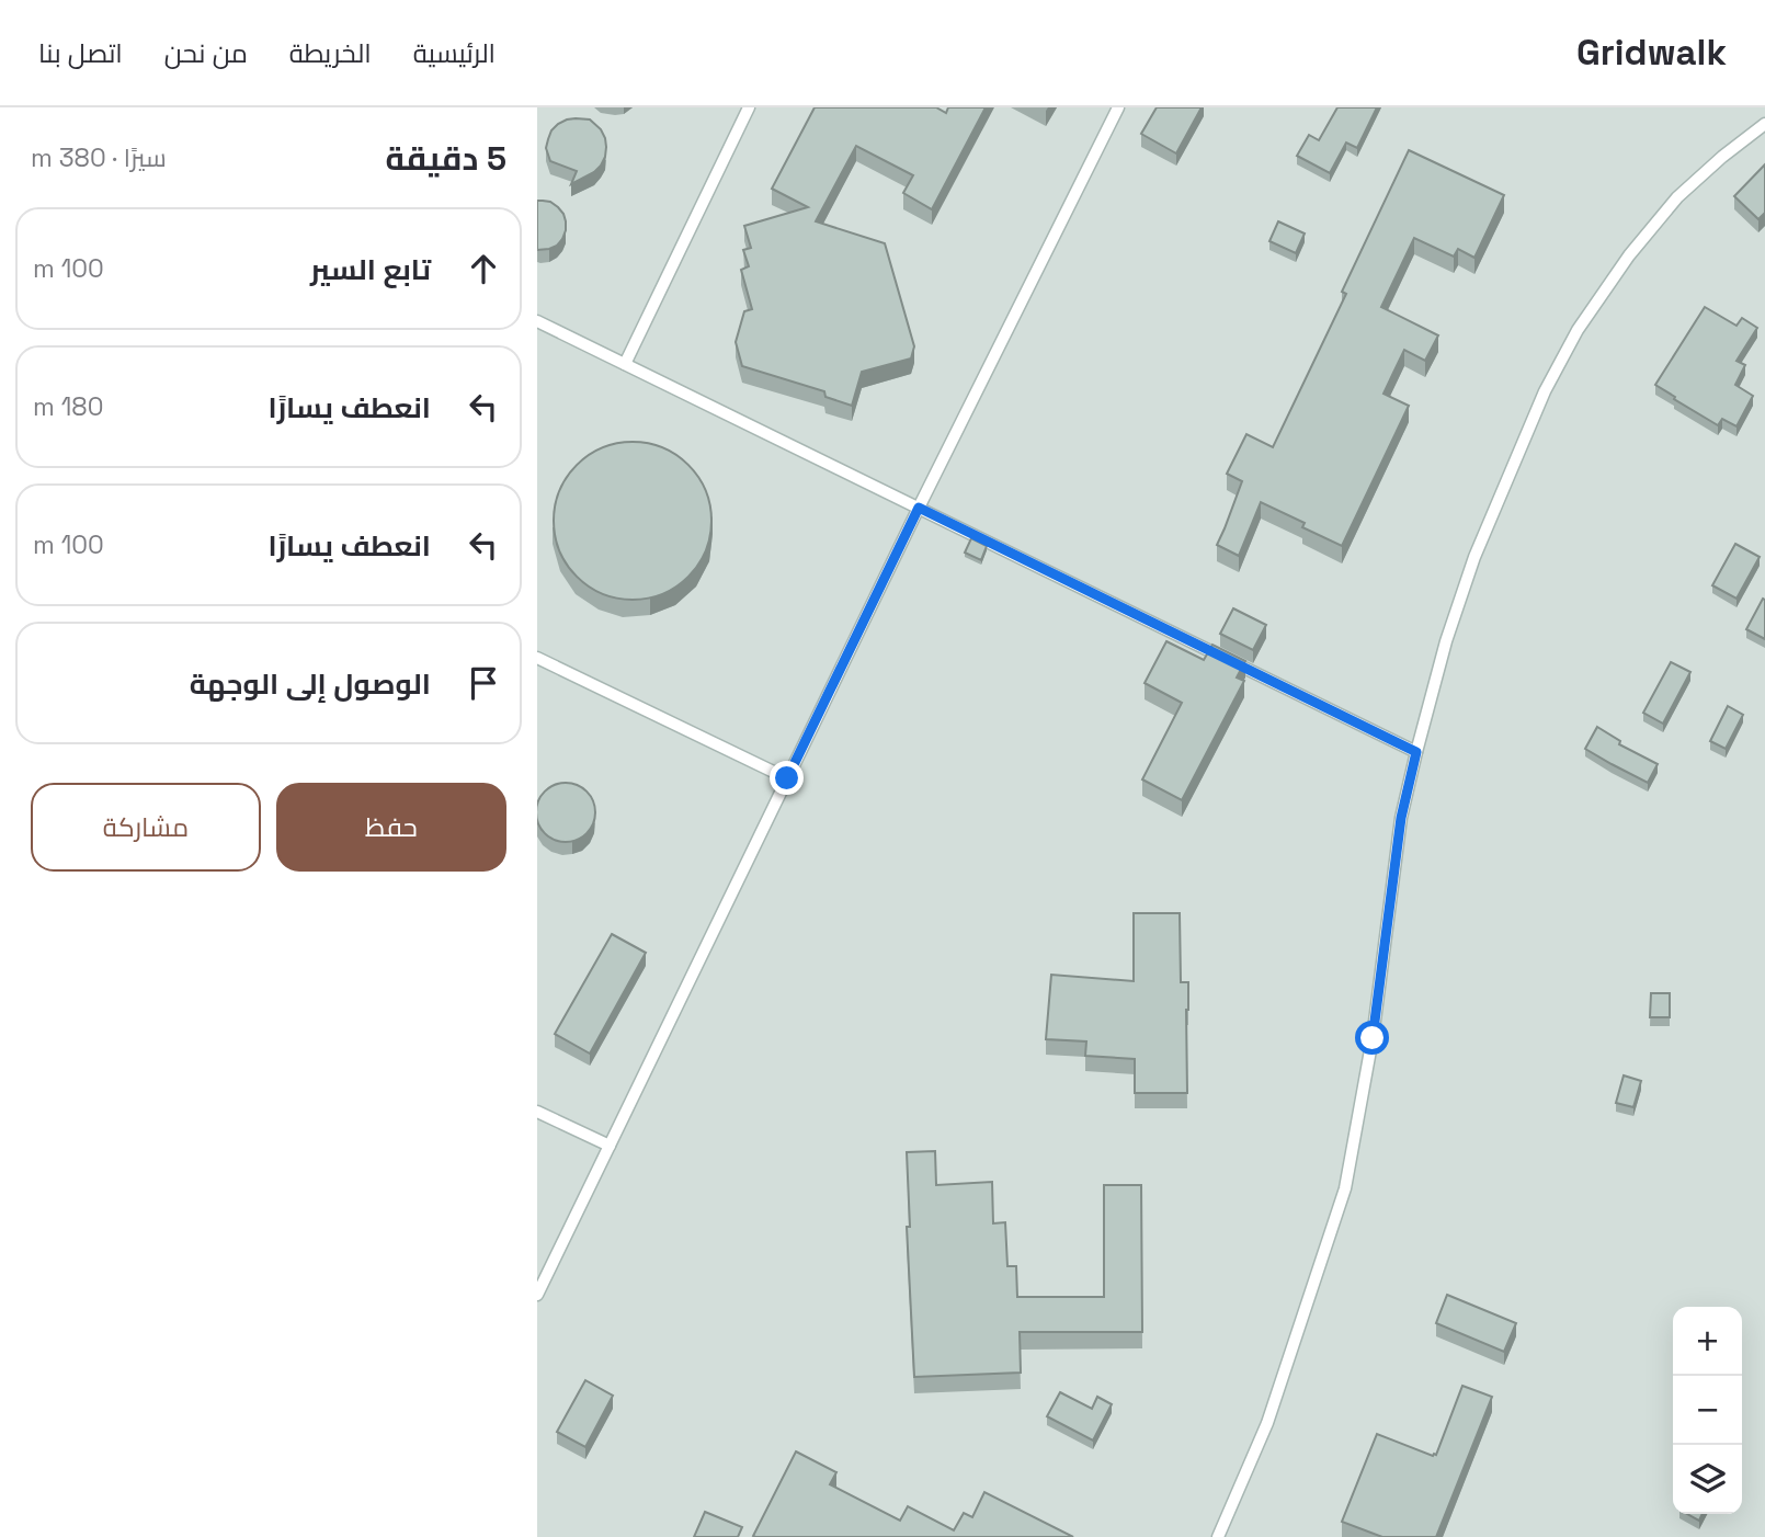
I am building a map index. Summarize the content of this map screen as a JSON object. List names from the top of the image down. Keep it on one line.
{"page":{"header":"Gridwalk","nav":["الرئيسية","الخريطة","من نحن","اتصل بنا"],"heading":["5 دقيقة","سيرًا · 380 m"],"list":[["تابع السير","100 m"],["انعطف يسارًا","180 m"],["انعطف يسارًا","100 m"],"الوصول إلى الوجهة"],"buttons":["حفظ","مشاركة"],"map_buttons":["+","−"]}}
